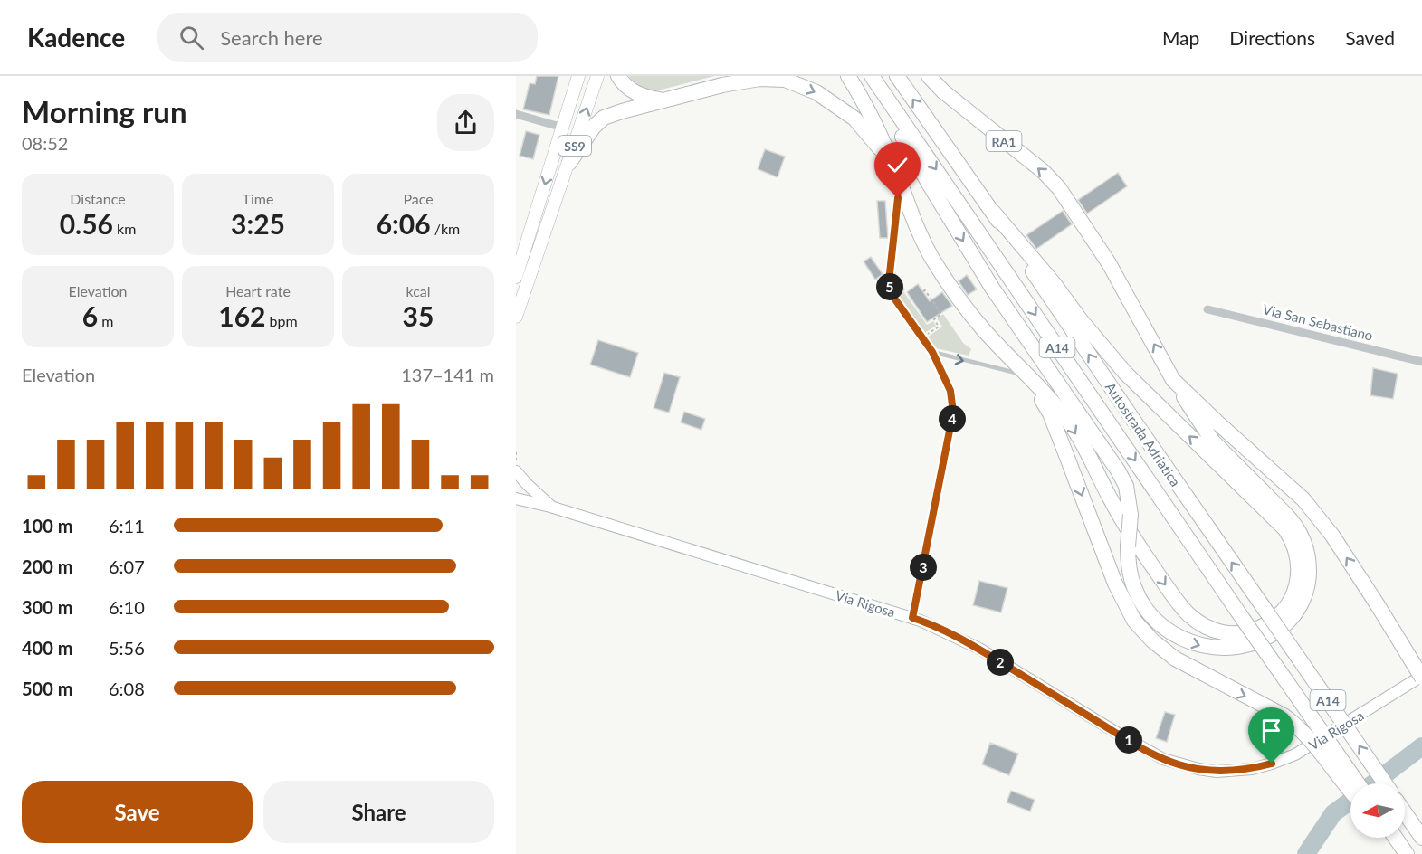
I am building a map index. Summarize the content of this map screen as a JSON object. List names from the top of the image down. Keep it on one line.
{"streets":{"highway":["RA1","A14","Autostrada Adriatica"],"main road":["SS9","Via Rigosa"],"street":["Via San Sebastiano"]},"north":"left","page":{"header":"Kadence","search":"Search here","nav":["Map","Directions","Saved"],"heading":["Morning run","08:52"],"stats":[["Distance","0.56 km"],["Time","3:25"],["Pace","6:06 /km"],["Elevation","6 m"],["Heart rate","162 bpm"],["kcal","35"]],"pins":["5","4","3","2","1"],"chart":["Elevation","137–141 m"],"list":[{"name":"100 m","note":"6:11"},{"name":"200 m","note":"6:07"},{"name":"300 m","note":"6:10"},{"name":"400 m","note":"5:56"},{"name":"500 m","note":"6:08"}],"buttons":["Save","Share"]}}
